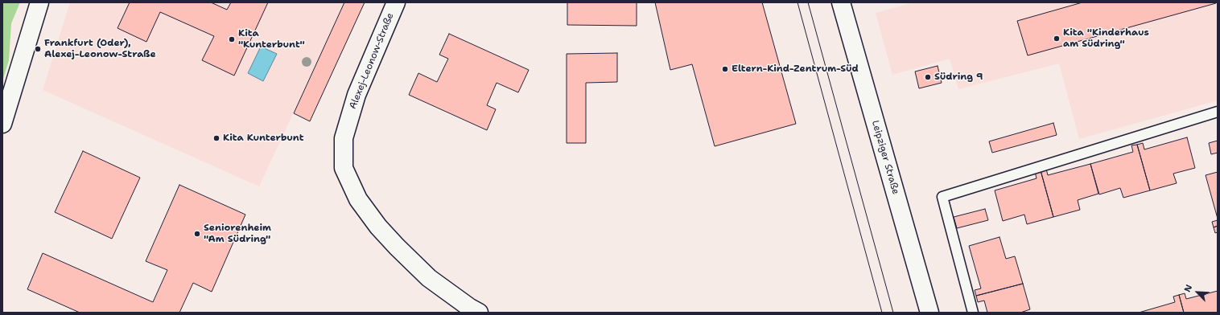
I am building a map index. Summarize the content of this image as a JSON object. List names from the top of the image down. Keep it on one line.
{"streets":{"street":["Alexej-Leonow-Straße","Leipziger Straße"]},"places":["Kita \"Kinderhaus am Südring\"","Kita \"Kunterbunt\"","Frankfurt (Oder), Alexej-Leonow-Straße","Eltern-Kind-Zentrum-Süd","Südring 9","Kita Kunterbunt","Seniorenheim \"Am Südring\""],"north":"top left"}
